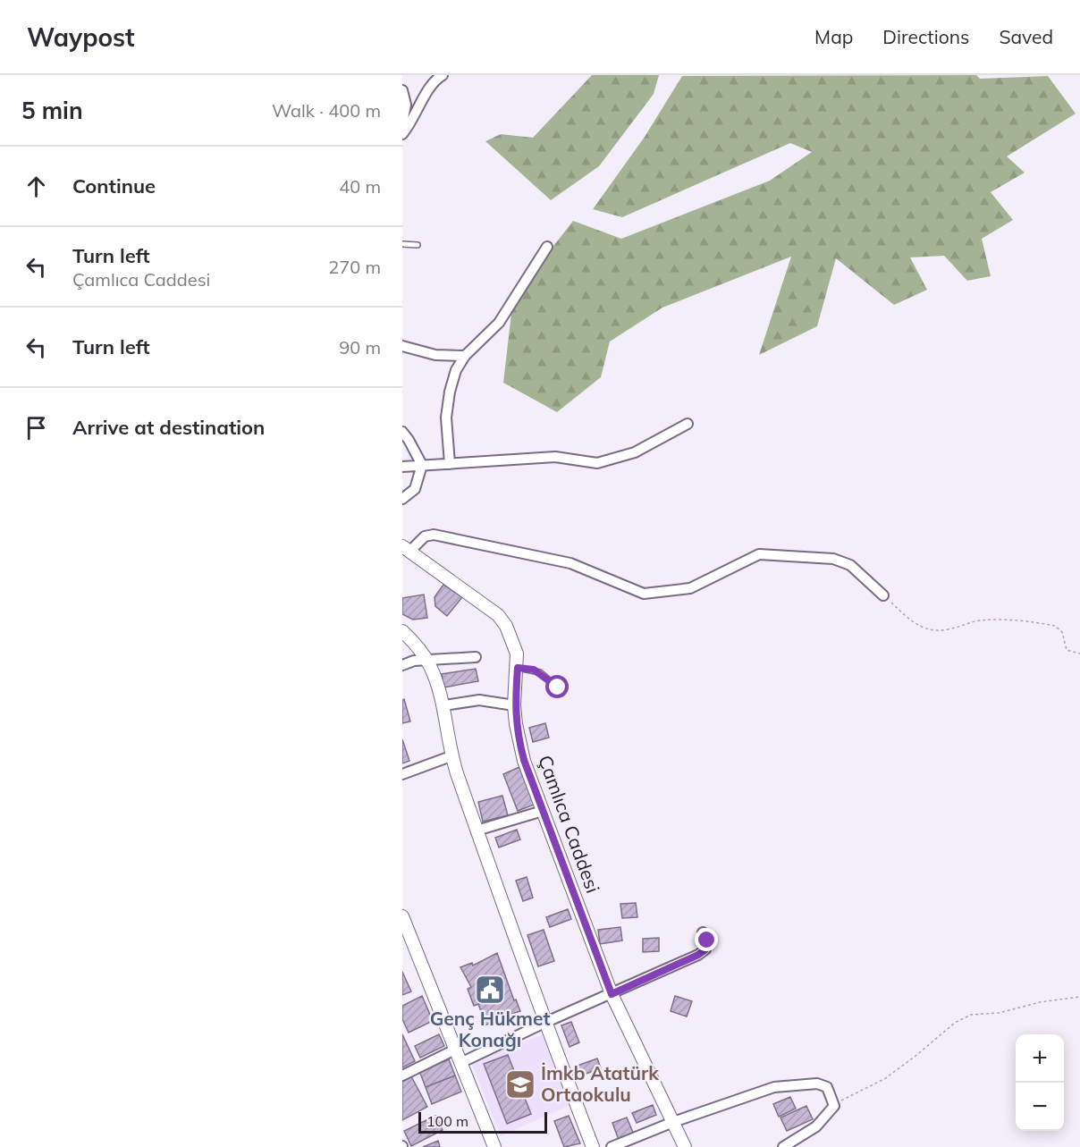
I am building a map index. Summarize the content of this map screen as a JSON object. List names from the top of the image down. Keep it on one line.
{"streets":{"street":["Çamlıca Caddesi"]},"places":{"public building":["Genç Hükmet Konağı"],"school or university":["İmkb Atatürk Ortaokulu"]},"scale_bar":"100 m","page":{"header":"Waypost","nav":["Map","Directions","Saved"],"heading":["5 min","Walk · 400 m"],"list":[["Continue","40 m"],["Turn left","Çamlıca Caddesi","270 m"],["Turn left","90 m"],"Arrive at destination"],"map_buttons":["+","−"],"scale":"100 m"}}
